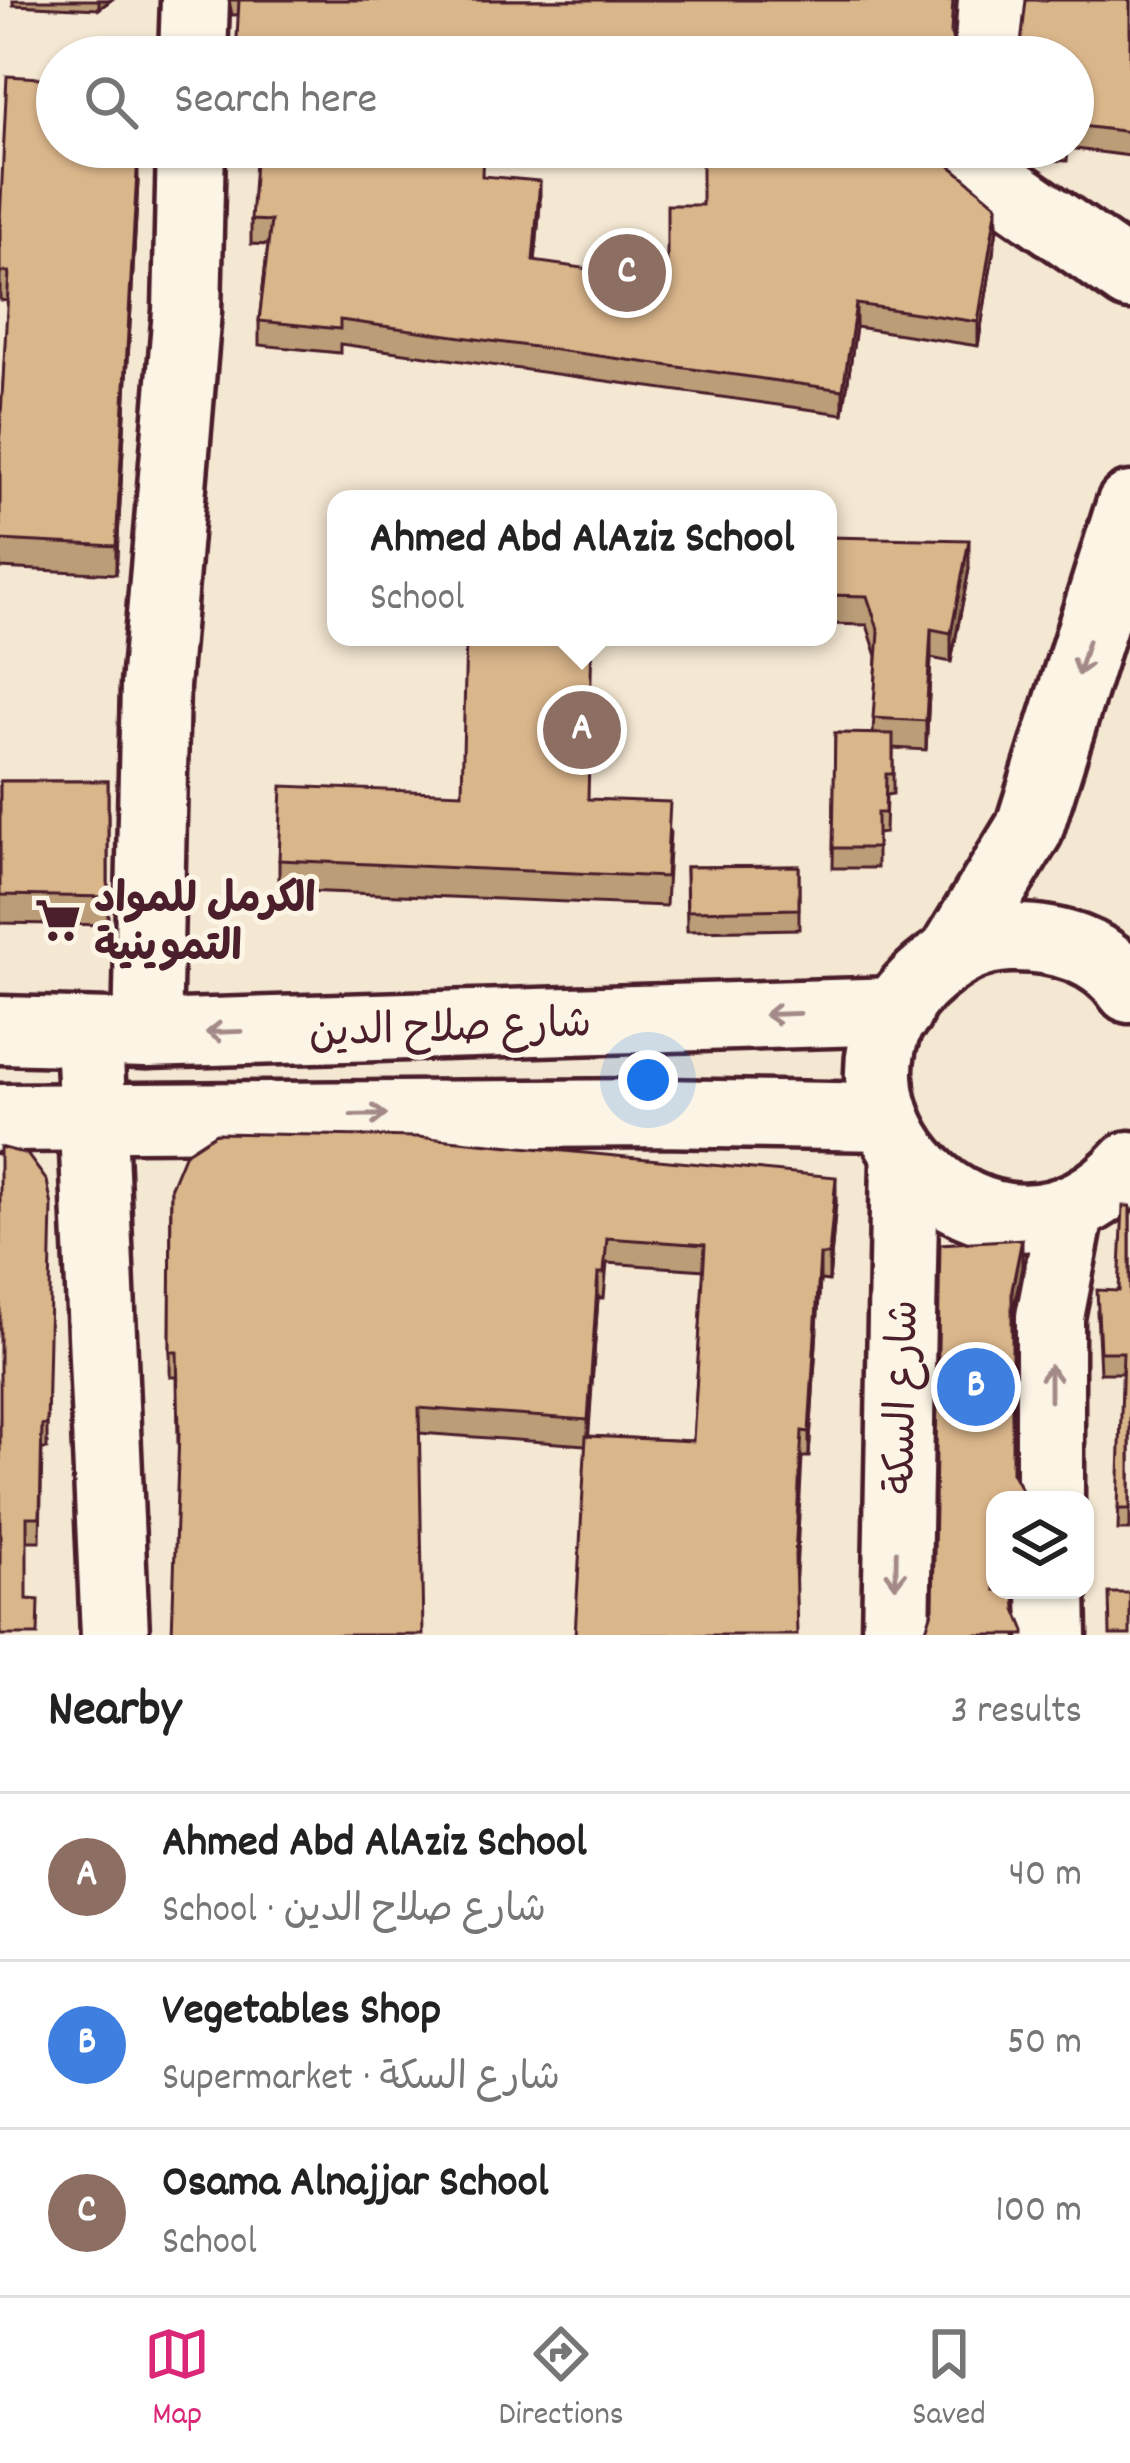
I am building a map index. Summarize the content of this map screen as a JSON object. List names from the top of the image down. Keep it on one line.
{"streets":{"main road":["شارع صلاح الدين","شارع السكة"]},"crossings":[["شارع صلاح الدين","شارع السكة"]],"places":{"supermarket":["الكرمل للمواد التموينية"]},"page":{"search":"Search here","pins":["C","A","B"],"popup":["Ahmed Abd AlAziz School","School"],"heading":["Nearby","3 results"],"list":[{"mark":"A","name":"Ahmed Abd AlAziz School","note":"School · شارع صلاح الدين","value":"40 m"},{"mark":"B","name":"Vegetables Shop","note":"Supermarket · شارع السكة","value":"50 m"},{"mark":"C","name":"Osama Alnajjar School","note":"School","value":"100 m"}],"nav":["Map","Directions","Saved"]}}
